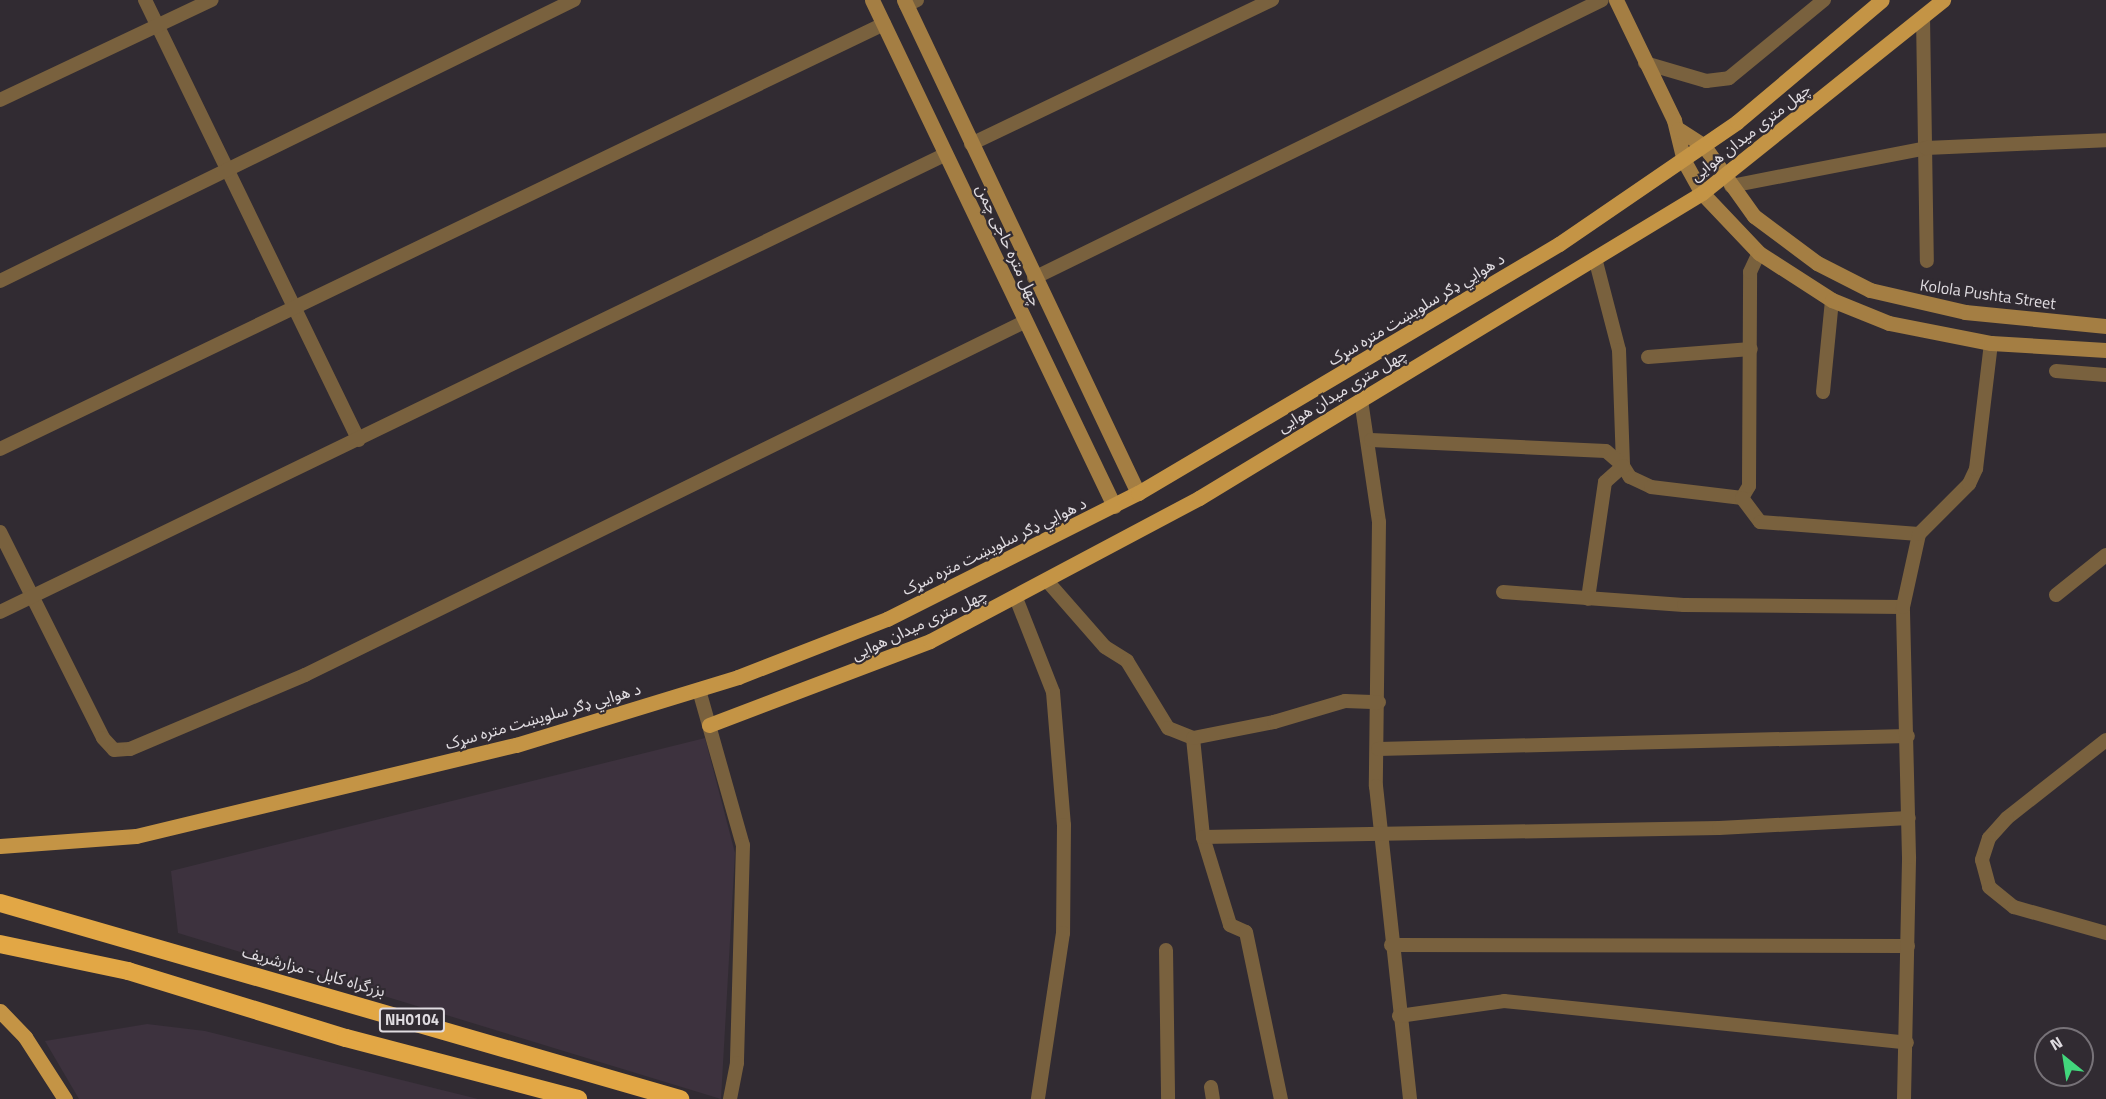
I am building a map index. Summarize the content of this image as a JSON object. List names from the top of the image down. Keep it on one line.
{"streets":{"highway":["بزرگراه کابل - مزارشریف","NH0104"],"main road":["چهل متری میدان هوایی","چهل متره حاجی چمن","Kolola Pushta Street","د هوايي ډګر سلویښت متره سړک"]},"crossings":[["چهل متری میدان هوایی","Kolola Pushta Street"],["چهل متره حاجی چمن","د هوايي ډګر سلویښت متره سړک"],["Kolola Pushta Street","د هوايي ډګر سلویښت متره سړک"]],"north":"top left"}
